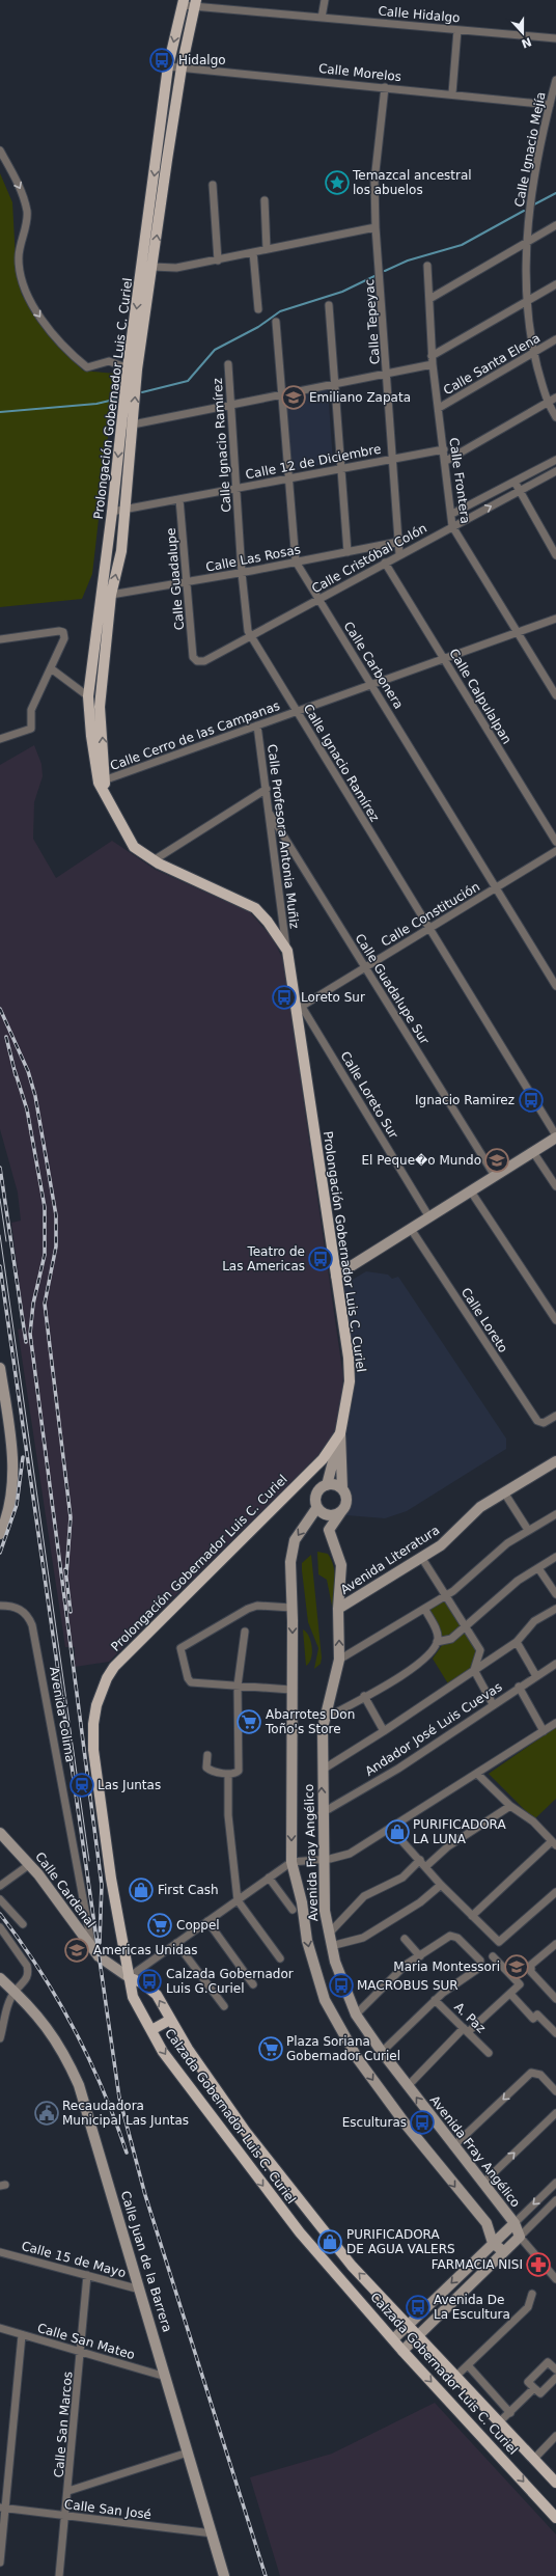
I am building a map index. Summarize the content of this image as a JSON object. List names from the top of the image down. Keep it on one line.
{"streets":{"main road":["Prolongación Gobernador Luis C. Curiel","Calzada Gobernador Luis C. Curiel"],"street":["Calle Hidalgo","Calle Morelos","Calle Ignacio Mejía","Calle Tepeyac","Calle Santa Elena","Calle Ignacio Ramírez","Calle 12 de Diciembre","Calle Frontera","Calle Las Rosas","Calle Cristóbal Colón","Calle Guadalupe","Calle Carbonera","Calle Calpulalpan","Calle Cerro de las Campanas","Calle Profesora Antonia Muñiz","Calle Constitución","Calle Guadalupe Sur","Calle Loreto Sur","Calle Loreto","Avenida Literatura","Avenida Colima","Andador José Luis Cuevas","Avenida Fray Angélico","Calle Cardenal","A. Paz","Calle 15 de Mayo","Calle Juan de la Barrera","Calle San Mateo","Calle San Marcos","Calle San José"]},"crossings":[["Calle Hidalgo","Prolongación Gobernador Luis C. Curiel"],["Calle Morelos","Calle Ignacio Mejía"],["Calle Morelos","Calle Tepeyac"],["Calle Morelos","Prolongación Gobernador Luis C. Curiel"],["Calle Ignacio Mejía","Calle Santa Elena"],["Calle Tepeyac","Calle 12 de Diciembre"],["Calle Tepeyac","Calle Las Rosas"],["Calle Tepeyac","Calle Cristóbal Colón"],["Calle Santa Elena","Calle Frontera"],["Prolongación Gobernador Luis C. Curiel","Calle 12 de Diciembre"],["Prolongación Gobernador Luis C. Curiel","Calle Las Rosas"],["Prolongación Gobernador Luis C. Curiel","Calle Cerro de las Campanas"],["Prolongación Gobernador Luis C. Curiel","Calle Profesora Antonia Muñiz"],["Prolongación Gobernador Luis C. Curiel","Calle Constitución"],["Prolongación Gobernador Luis C. Curiel","Calle Loreto Sur"],["Prolongación Gobernador Luis C. Curiel","Calle Cardenal"],["Prolongación Gobernador Luis C. Curiel","Calzada Gobernador Luis C. Curiel"],["Calle Ignacio Ramírez","Calle 12 de Diciembre"],["Calle Ignacio Ramírez","Calle Las Rosas"],["Calle Ignacio Ramírez","Calle Cristóbal Colón"],["Calle Ignacio Ramírez","Calle Cerro de las Campanas"],["Calle Ignacio Ramírez","Calle Constitución"],["Calle 12 de Diciembre","Calle Frontera"],["Calle 12 de Diciembre","Calle Guadalupe"],["Calle 12 de Diciembre","Calle Carbonera"],["Calle Frontera","Calle Cristóbal Colón"],["Calle Frontera","Calle Cerro de las Campanas"],["Calle Las Rosas","Calle Guadalupe"],["Calle Las Rosas","Calle Carbonera"],["Calle Cristóbal Colón","Calle Guadalupe"],["Calle Cristóbal Colón","Calle Carbonera"],["Calle Cristóbal Colón","Calle Calpulalpan"],["Calle Carbonera","Calle Cerro de las Campanas"],["Calle Carbonera","Calle Constitución"],["Calle Calpulalpan","Calle Cerro de las Campanas"],["Calle Cerro de las Campanas","Calle Profesora Antonia Muñiz"],["Calle Profesora Antonia Muñiz","Calle Guadalupe Sur"],["Calle Constitución","Calle Guadalupe Sur"],["Calle Constitución","Calle Loreto Sur"],["Avenida Literatura","Avenida Fray Angélico"],["Avenida Colima","Calle Cardenal"],["Andador José Luis Cuevas","Avenida Fray Angélico"],["Calle Cardenal","Calzada Gobernador Luis C. Curiel"],["Calle 15 de Mayo","Calle Juan de la Barrera"],["Calle 15 de Mayo","Calle San Marcos"],["Calle Juan de la Barrera","Calle San Mateo"],["Calle Juan de la Barrera","Calle San José"],["Calle San Mateo","Calle San Marcos"],["Calle San Marcos","Calle San José"]],"places":{"bus stop":["Hidalgo","Loreto Sur","Ignacio Ramirez","Teatro de Las Americas","Calzada Gobernador Luis G.Curiel","MACROBUS SUR","Esculturas","Avenida De La Escultura"],"place":["Temazcal ancestral los abuelos"],"school or university":["Emiliano Zapata","El Peque�o Mundo","Americas Unidas","Maria Montessori"],"supermarket":["Abarrotes Don Toño's Store","Coppel","Plaza Soriana Gobernador Curiel"],"station":["Las Juntas"],"shop":["PURIFICADORA LA LUNA","First Cash","PURIFICADORA DE AGUA VALERS"],"public building":["Recaudadora Municipal Las Juntas"],"pharmacy":["FARMACIA NISI"]},"north":"bottom"}
